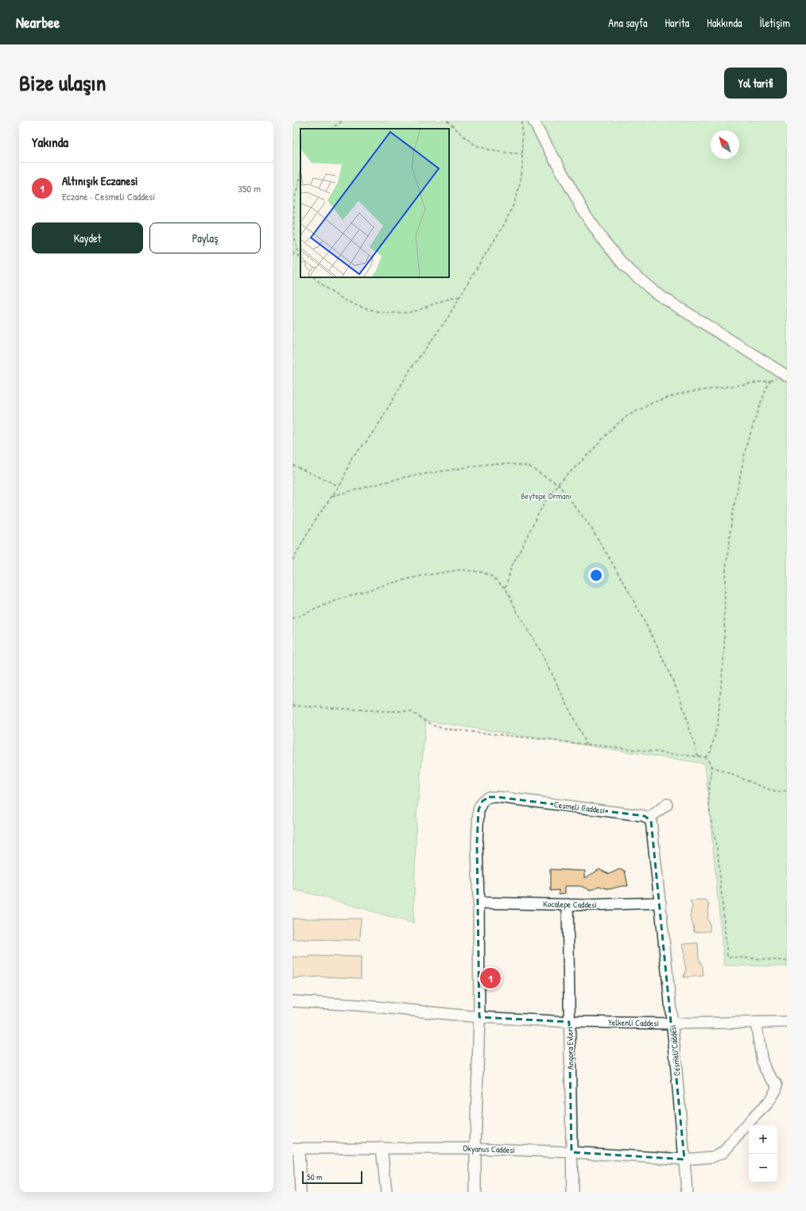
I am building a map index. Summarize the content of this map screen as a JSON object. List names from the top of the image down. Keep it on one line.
{"streets":{"street":["Cesmeli Caddesi","Kocalepe Caddesi","Yelkenli Caddesi","Angora Evleri","Okyanus Caddesi"]},"crossings":[["Cesmeli Caddesi","Kocalepe Caddesi"],["Cesmeli Caddesi","Yelkenli Caddesi"],["Cesmeli Caddesi","Okyanus Caddesi"],["Kocalepe Caddesi","Angora Evleri"],["Yelkenli Caddesi","Angora Evleri"],["Yelkenli Caddesi","Okyanus Caddesi"],["Angora Evleri","Okyanus Caddesi"]],"parks":["Beytepe Ormanı"],"scale_bar":"50 m","north":"top left","page":{"header":"Nearbee","nav":["Ana sayfa","Harita","Hakkında","İletişim"],"title":"Bize ulaşın","buttons":["Yol tarifi",["Kaydet","Paylaş"]],"heading":"Yakında","list":[{"mark":"1","name":"Altınışık Eczanesi","note":"Eczane · Cesmeli Caddesi","value":"350 m"}],"pins":"1","map_buttons":["+","−"],"scale":"50 m"}}
